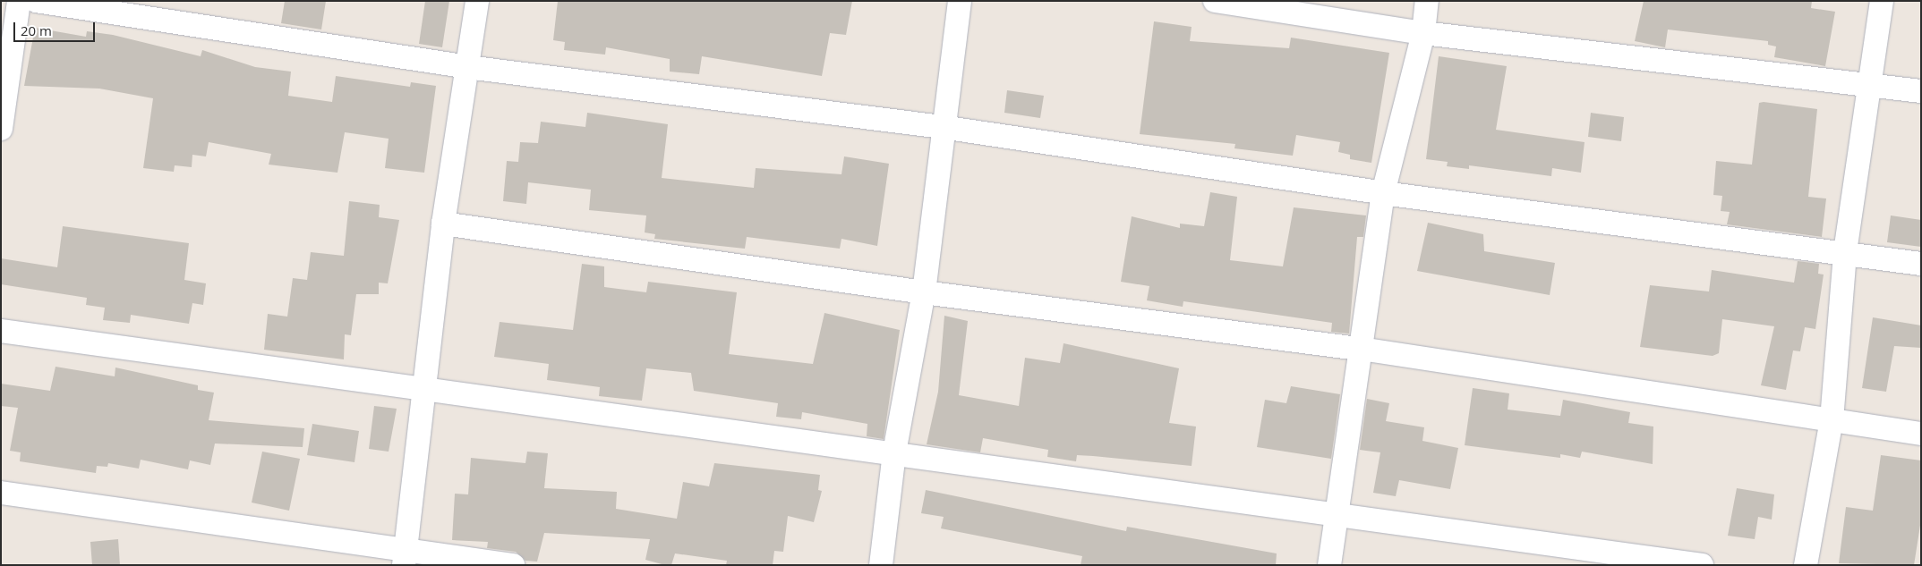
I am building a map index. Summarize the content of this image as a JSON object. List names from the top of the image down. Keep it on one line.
{"scale_bar":"20 m"}
